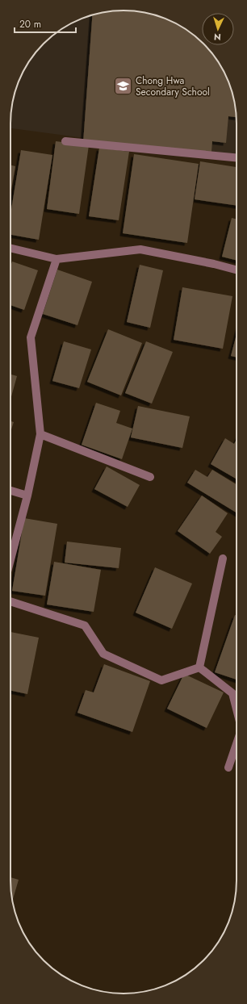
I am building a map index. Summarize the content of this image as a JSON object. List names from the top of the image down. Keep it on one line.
{"places":{"school or university":["Chong Hwa Secondary School"]},"scale_bar":"20 m","north":"bottom"}
